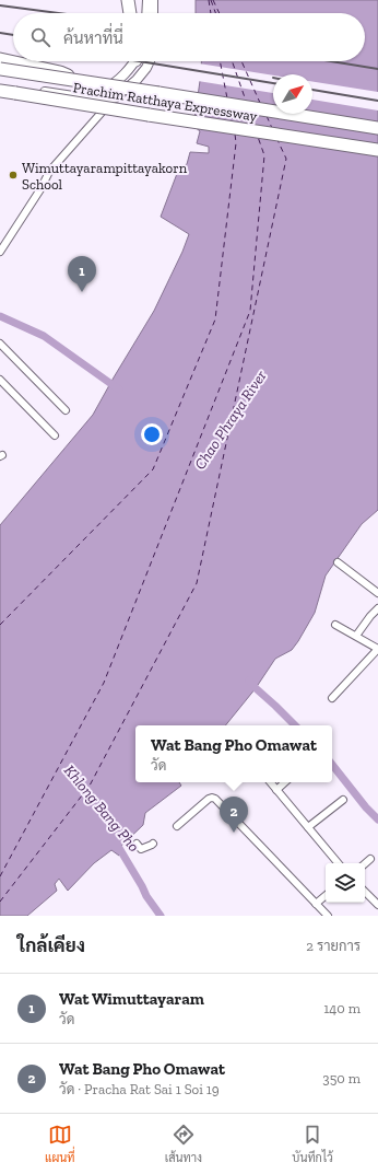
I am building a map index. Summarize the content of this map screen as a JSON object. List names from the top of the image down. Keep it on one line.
{"streets":{"highway":["Prachim Ratthaya Expressway"]},"water":["Chao Phraya River","Khlong Bang Pho"],"places":["Wimuttayarampittayakorn School"],"north":"top right","page":{"search":"ค้นหาที่นี่","pins":["1","2"],"popup":["Wat Bang Pho Omawat","วัด"],"heading":["ใกล้เคียง","2 รายการ"],"list":[{"mark":"1","name":"Wat Wimuttayaram","note":"วัด","value":"140 m"},{"mark":"2","name":"Wat Bang Pho Omawat","note":"วัด · Pracha Rat Sai 1 Soi 19","value":"350 m"}],"nav":["แผนที่","เส้นทาง","บันทึกไว้"]}}
